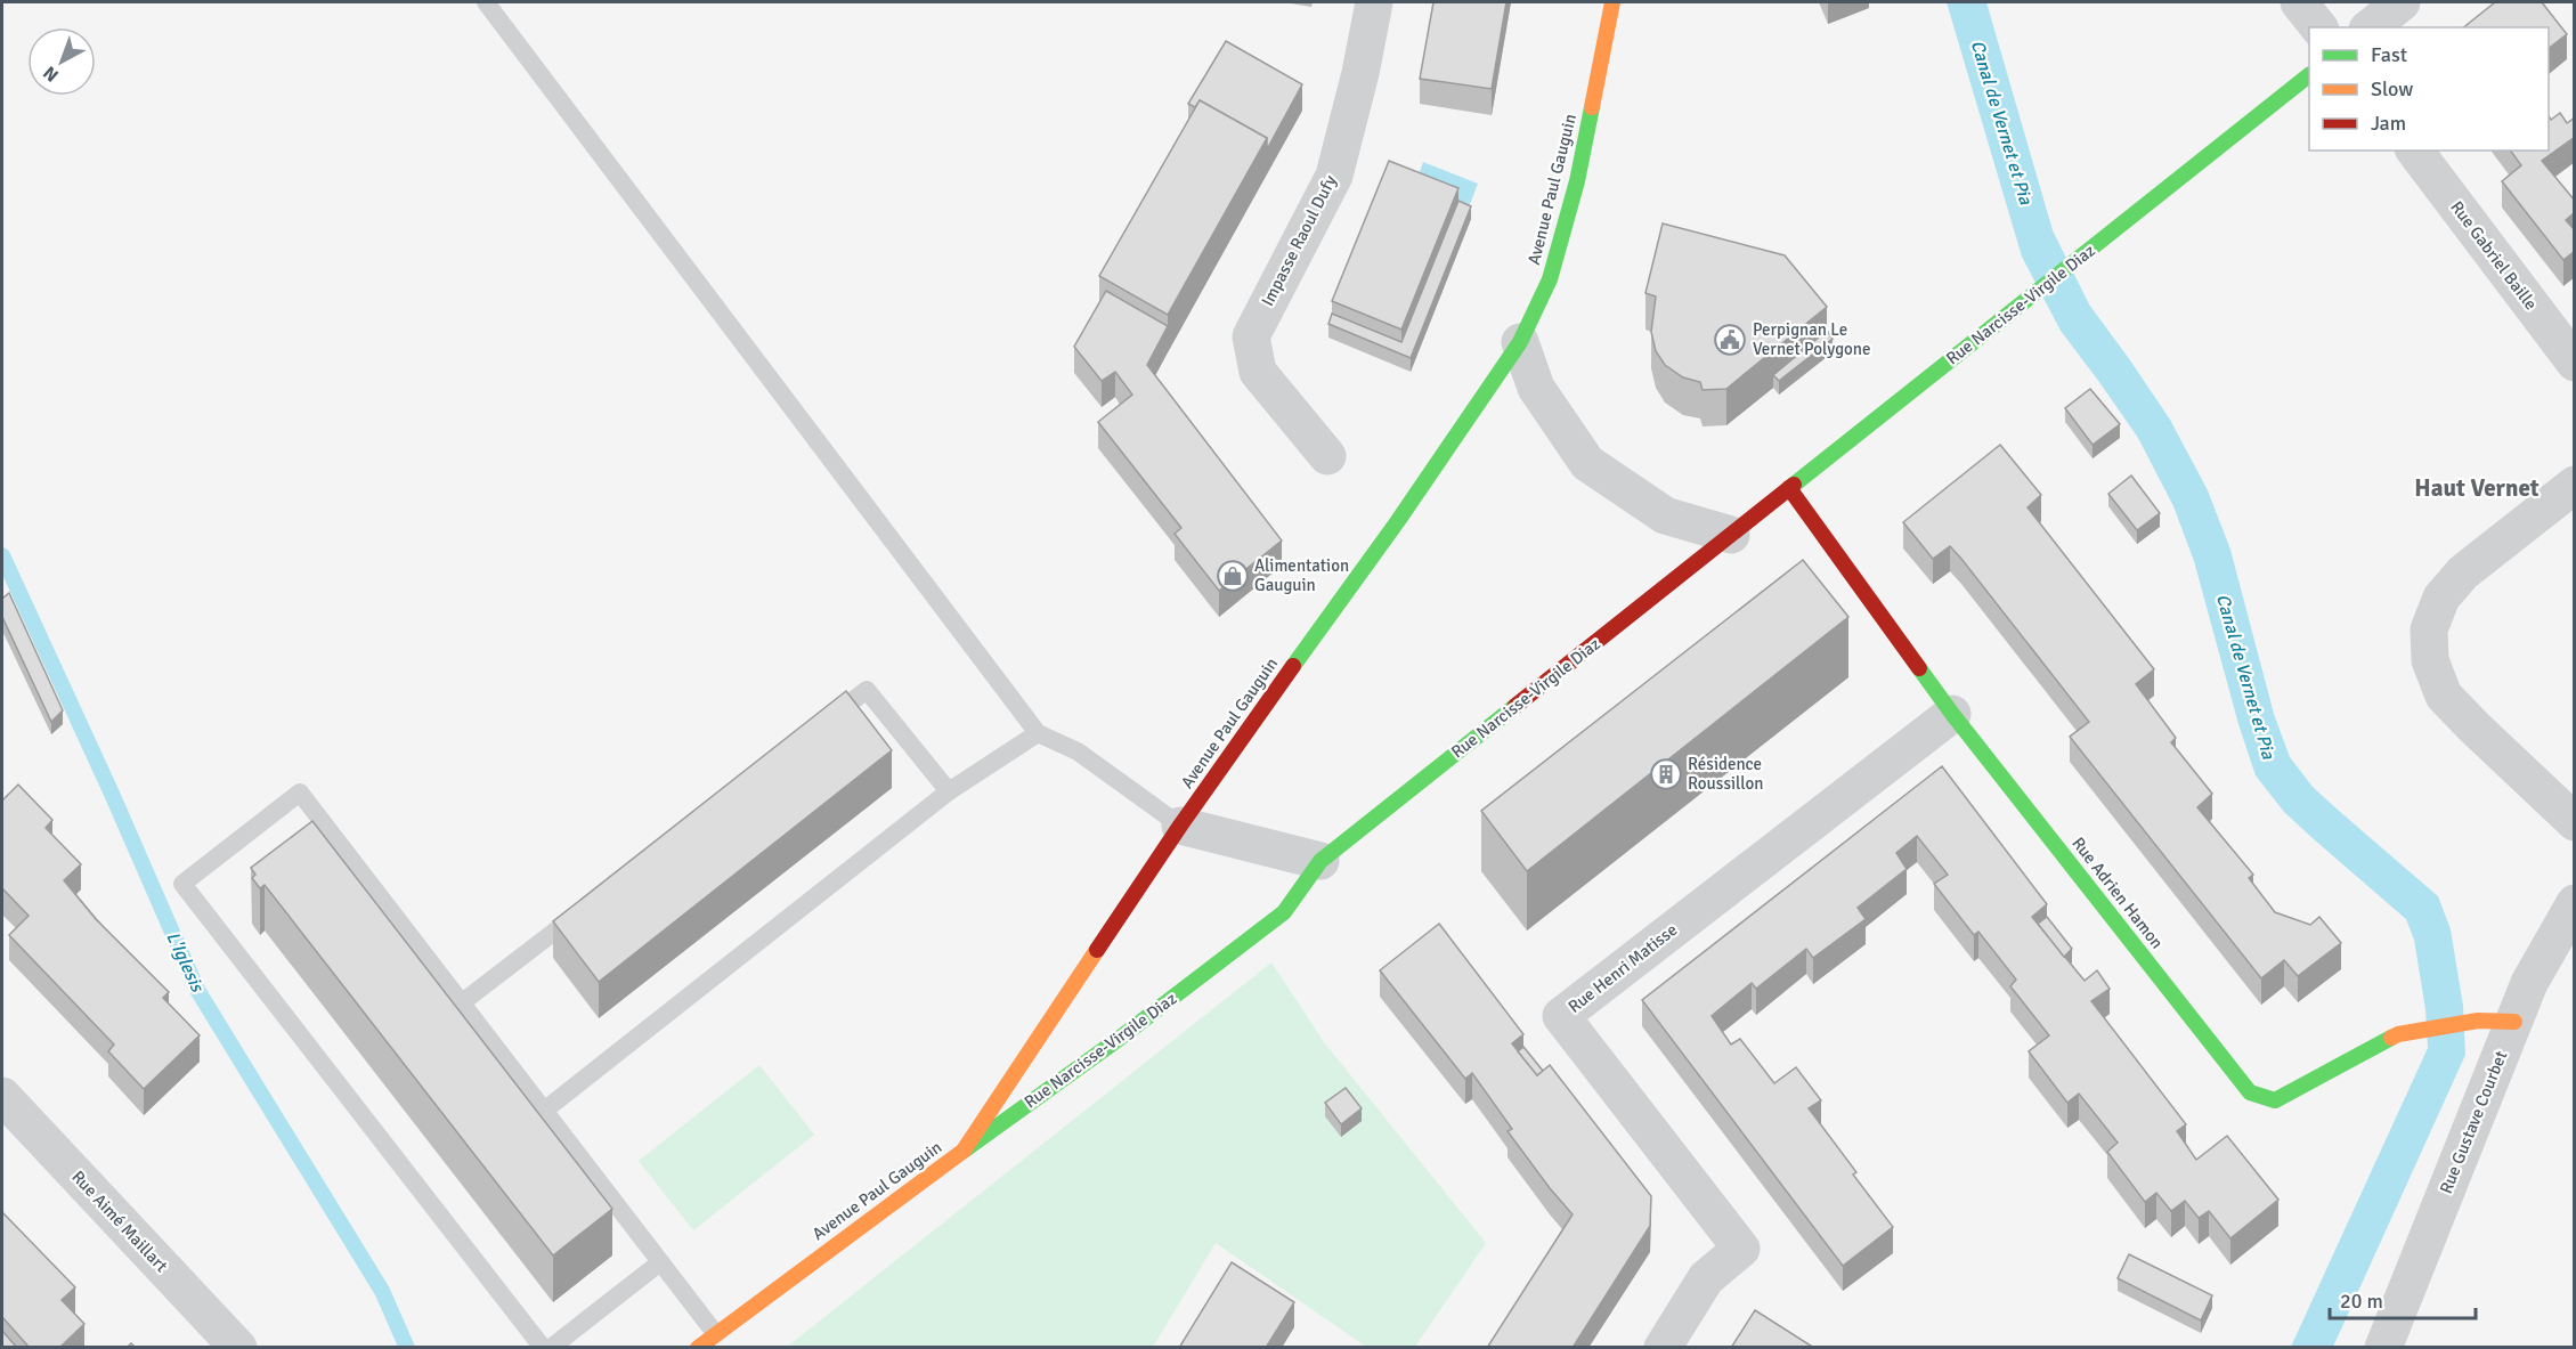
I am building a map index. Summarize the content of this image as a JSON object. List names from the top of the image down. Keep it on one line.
{"streets":{"street":["Avenue Paul Gauguin","Impasse Raoul Dufy","Rue Gabriel Baille","Rue Narcisse-Virgile Diaz","Rue Adrien Hamon","Rue Henri Matisse","Rue Gustave Courbet","Rue Aimé Maillart"]},"crossings":[["Avenue Paul Gauguin","Rue Narcisse-Virgile Diaz"],["Rue Narcisse-Virgile Diaz","Rue Adrien Hamon"],["Rue Adrien Hamon","Rue Henri Matisse"],["Rue Adrien Hamon","Rue Gustave Courbet"]],"districts":["Haut Vernet"],"water":["Canal de Vernet et Pia","L'Iglesis"],"places":{"public building":["Perpignan Le Vernet Polygone"],"shop":["Alimentation Gauguin"],"building":["Résidence Roussillon"]},"legend":["Fast","Slow","Jam"],"scale_bar":"20 m","north":"bottom left"}
